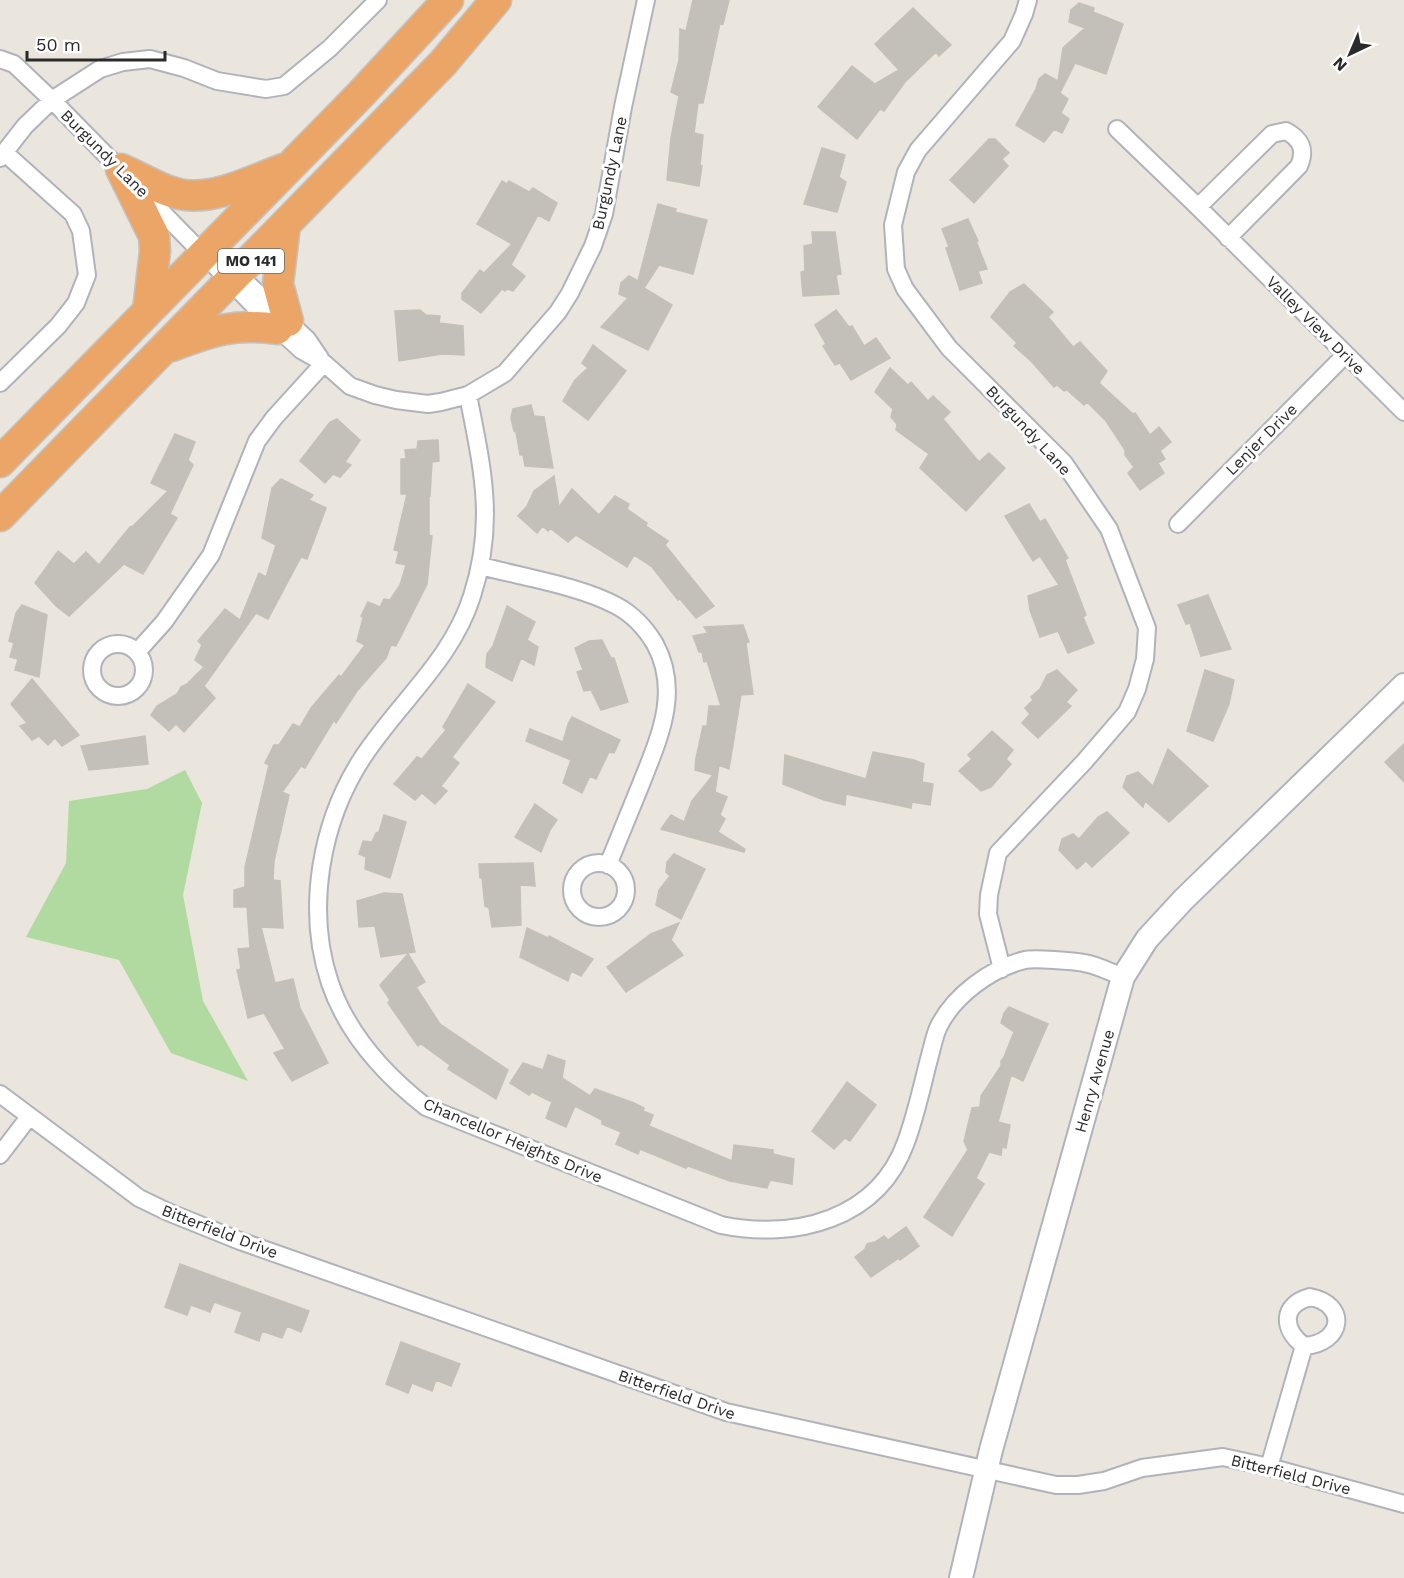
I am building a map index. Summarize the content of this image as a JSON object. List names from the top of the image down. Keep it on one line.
{"streets":{"highway":["MO 141"],"street":["Burgundy Lane","Valley View Drive","Lenjer Drive","Henry Avenue","Chancellor Heights Drive","Bitterfield Drive"]},"crossings":[["Burgundy Lane","MO 141"],["Burgundy Lane","Chancellor Heights Drive"],["Valley View Drive","Lenjer Drive"],["Henry Avenue","Chancellor Heights Drive"],["Henry Avenue","Bitterfield Drive"]],"scale_bar":"50 m","north":"bottom left"}
